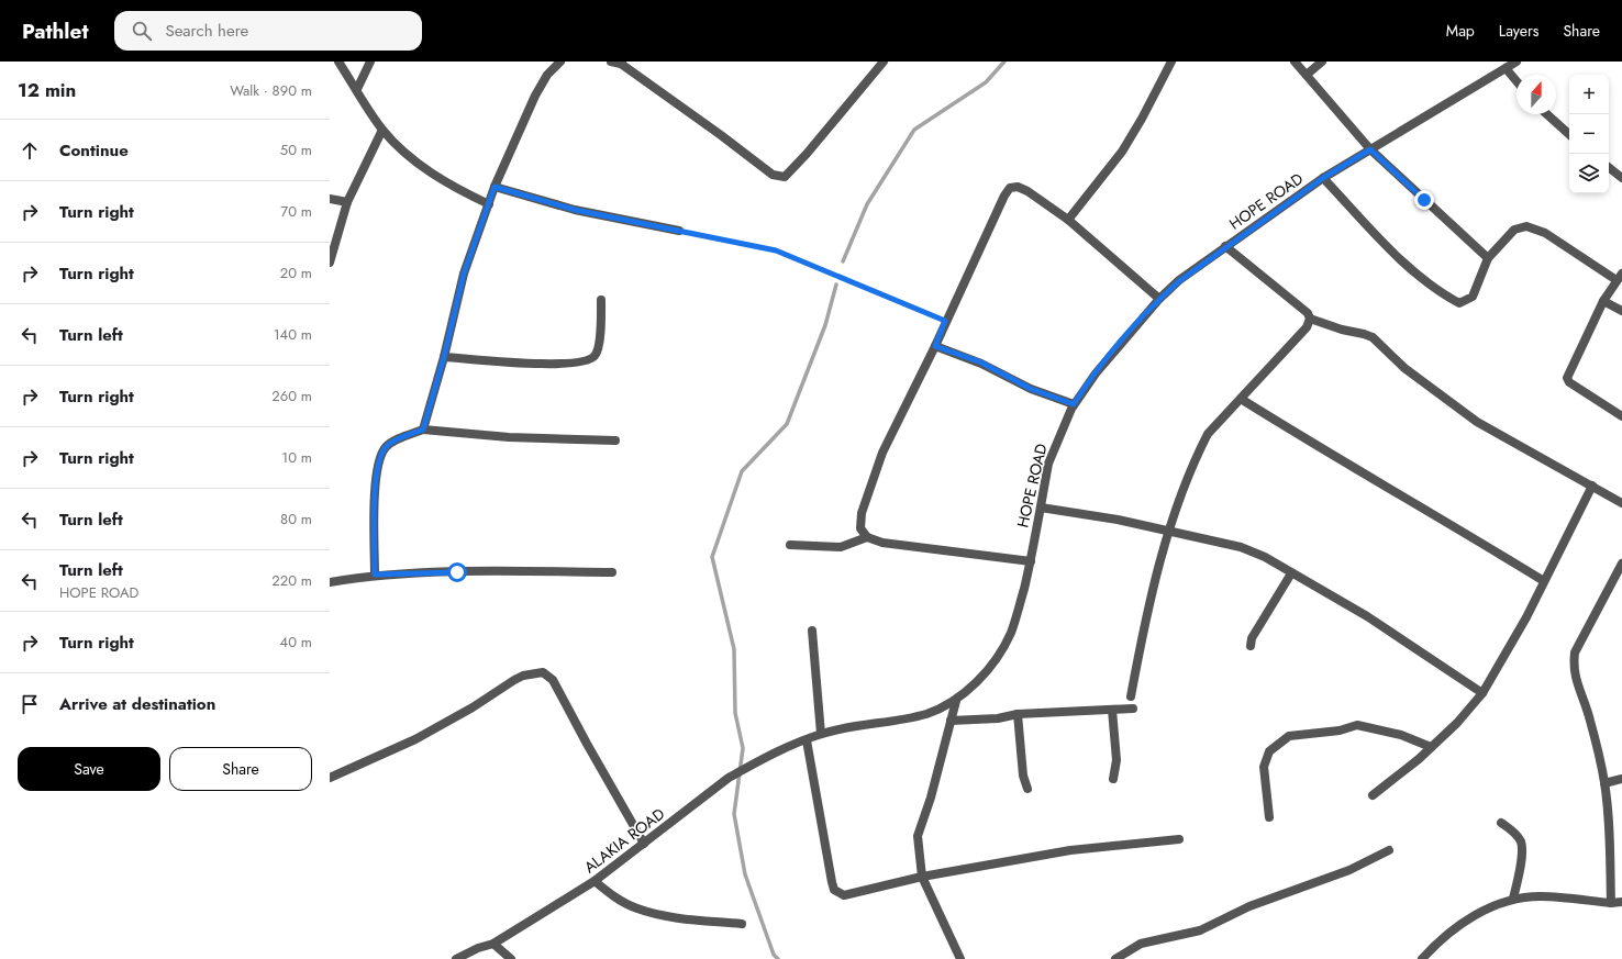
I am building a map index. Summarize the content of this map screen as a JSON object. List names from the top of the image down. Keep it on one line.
{"streets":{"street":["HOPE ROAD","ALAKIA ROAD"]},"crossings":[["HOPE ROAD","ALAKIA ROAD"]],"north":"top","page":{"header":"Pathlet","search":"Search here","nav":["Map","Layers","Share"],"heading":["12 min","Walk · 890 m"],"map_buttons":["+","−"],"list":[["Continue","50 m"],["Turn right","70 m"],["Turn right","20 m"],["Turn left","140 m"],["Turn right","260 m"],["Turn right","10 m"],["Turn left","80 m"],["Turn left","HOPE ROAD","220 m"],["Turn right","40 m"],"Arrive at destination"],"buttons":["Save","Share"]}}
